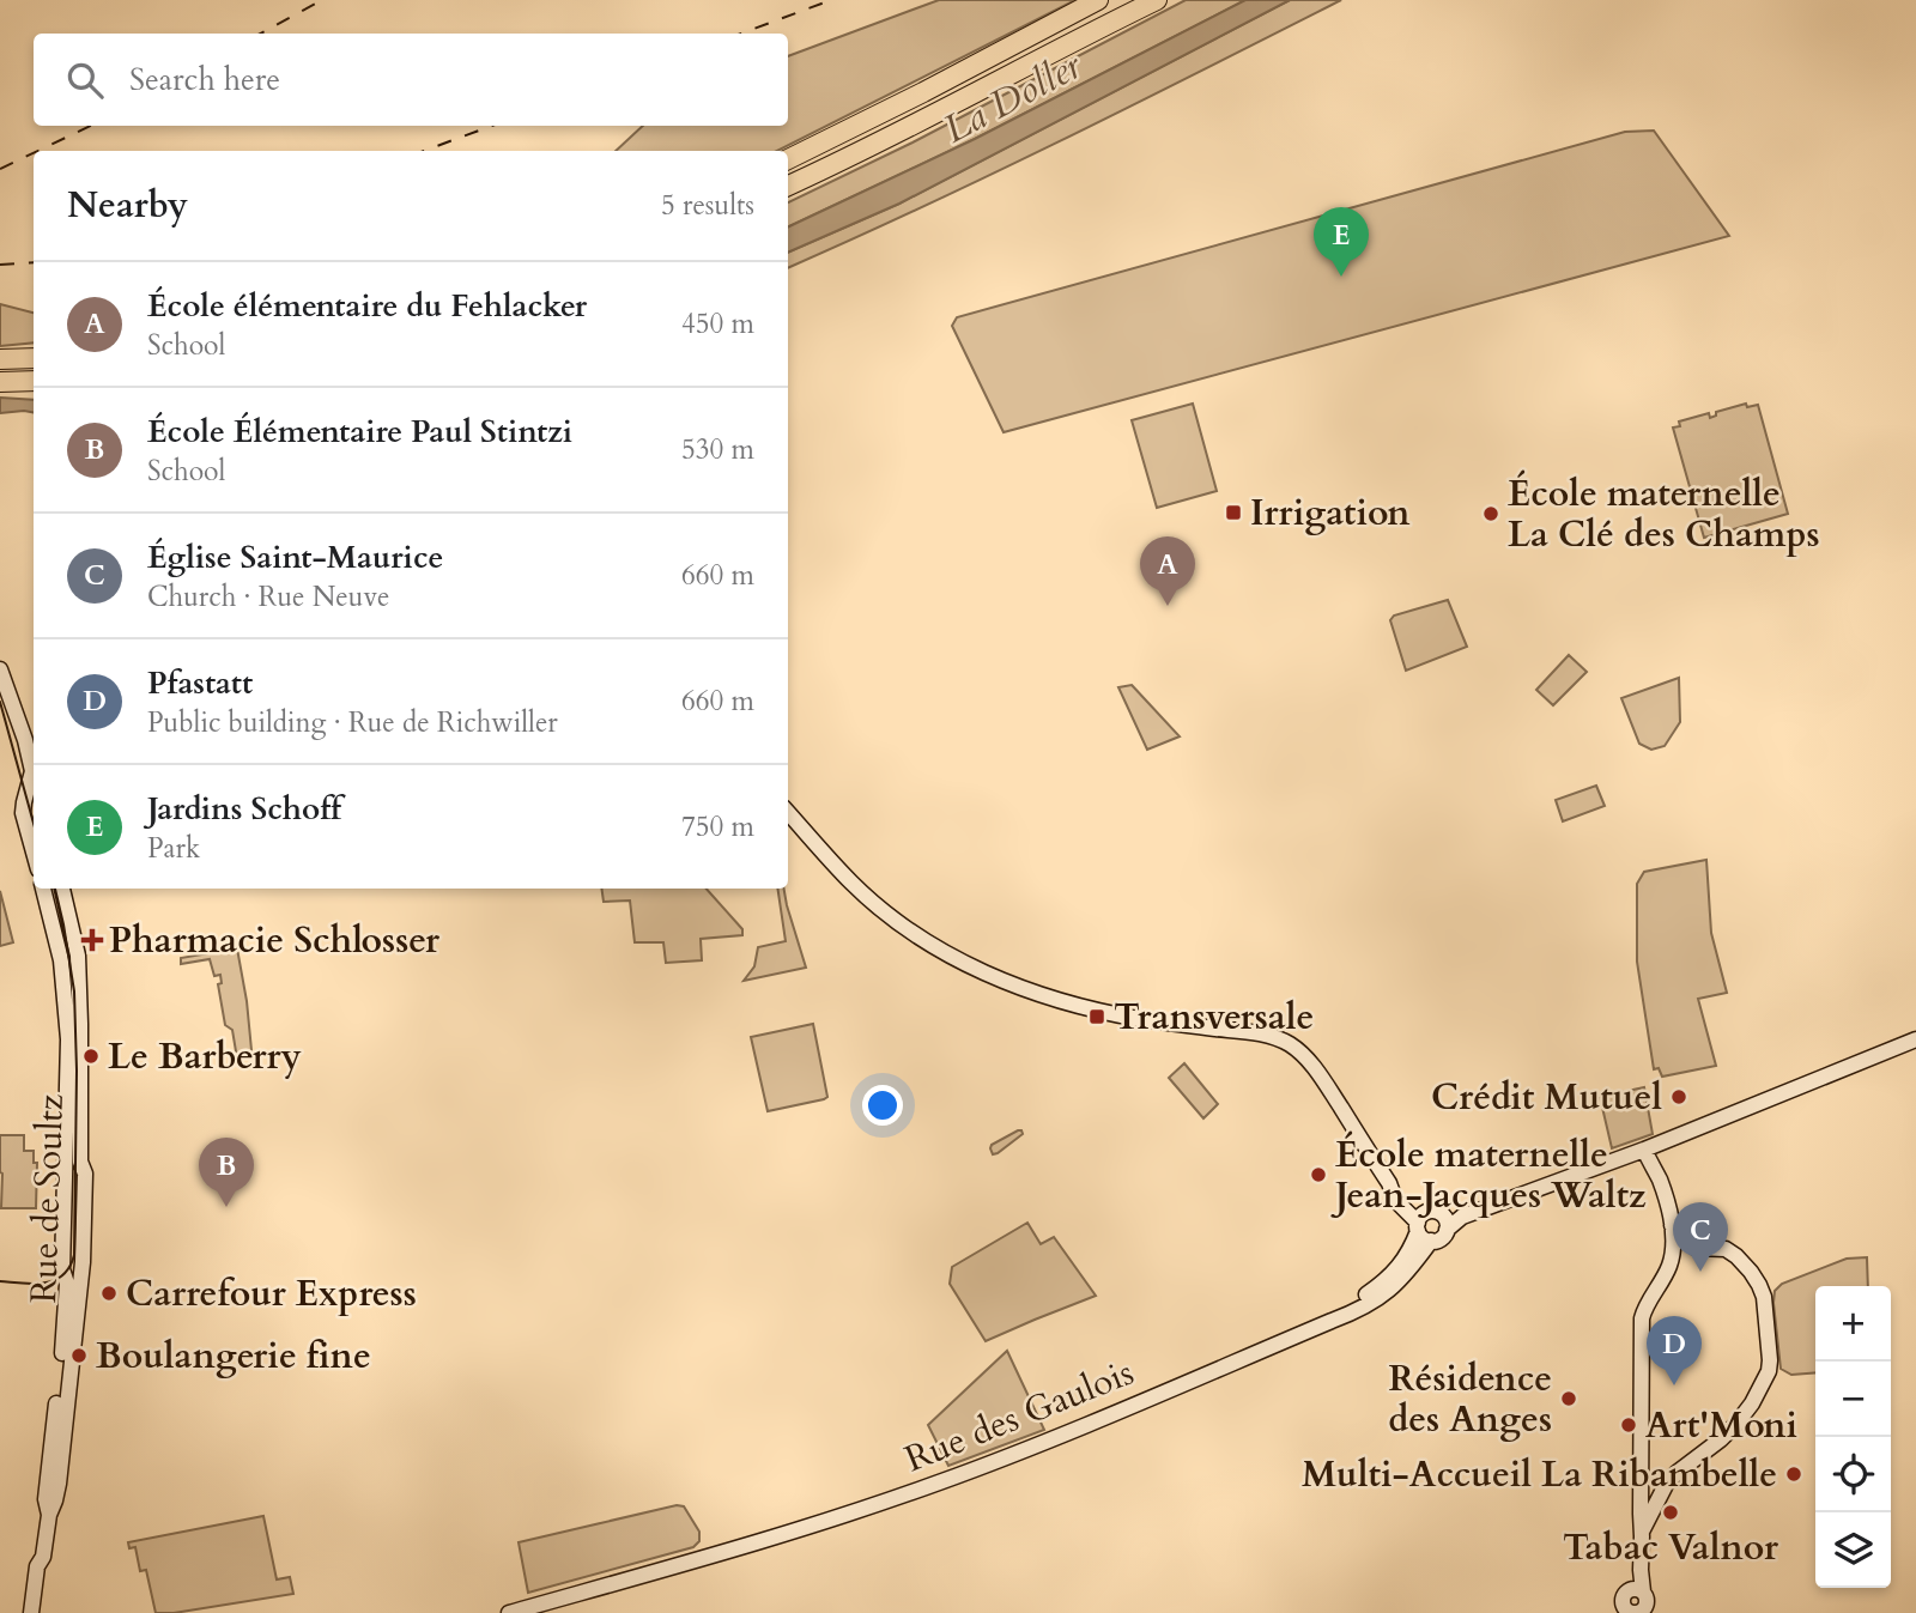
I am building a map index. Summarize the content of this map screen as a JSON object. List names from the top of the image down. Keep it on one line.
{"streets":{"main road":["Rue de Soultz","Rue des Gaulois"]},"water":["La Doller"],"places":{"transit":["Irrigation","Transversale"],"other":["École maternelle La Clé des Champs","Le Barberry","Crédit Mutuel","École maternelle Jean-Jacques Waltz","Carrefour Express","Boulangerie fine","Résidence des Anges","Art'Moni","Multi-Accueil La Ribambelle","Tabac Valnor"],"health":["Pharmacie Schlosser"]},"page":{"search":"Search here","heading":["Nearby","5 results"],"pins":["E","A","B","C","D"],"list":[{"mark":"A","name":"École élémentaire du Fehlacker","note":"School","value":"450 m"},{"mark":"B","name":"École Élémentaire Paul Stintzi","note":"School","value":"530 m"},{"mark":"C","name":"Église Saint-Maurice","note":"Church · Rue Neuve","value":"660 m"},{"mark":"D","name":"Pfastatt","note":"Public building · Rue de Richwiller","value":"660 m"},{"mark":"E","name":"Jardins Schoff","note":"Park","value":"750 m"}],"map_buttons":["+","−"]}}
